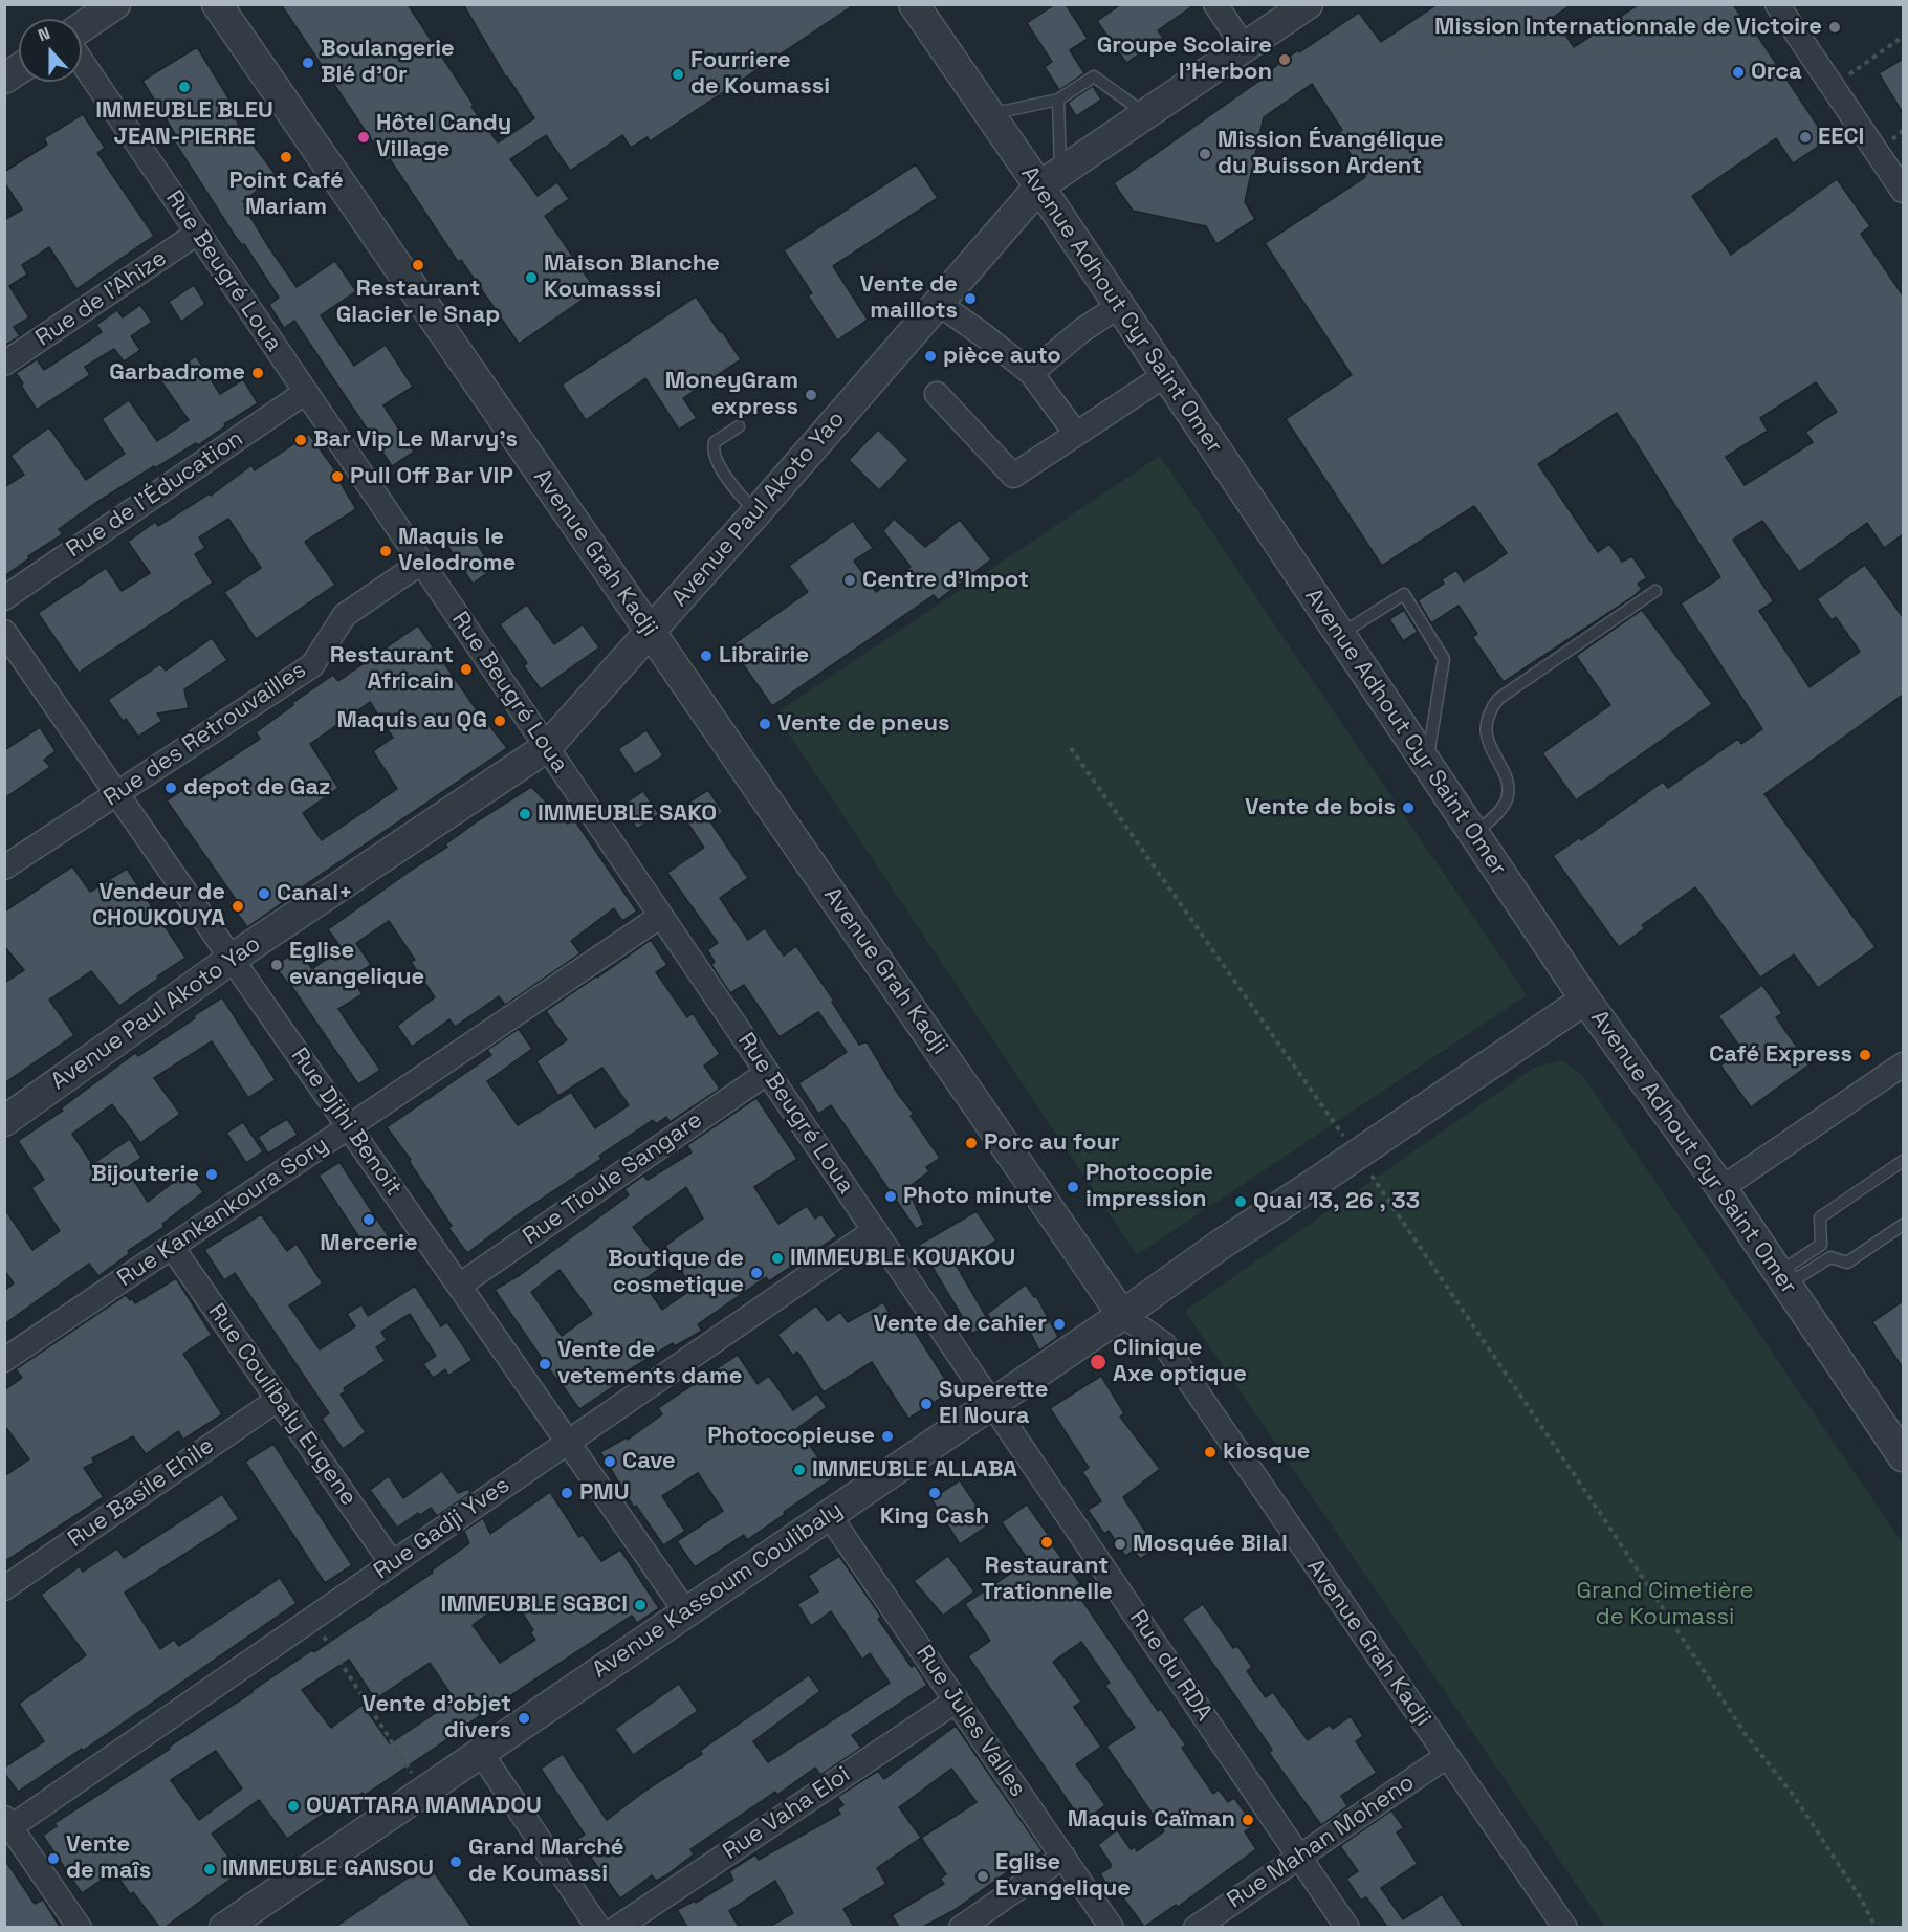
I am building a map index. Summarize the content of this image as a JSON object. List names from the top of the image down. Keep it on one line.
{"streets":{"street":["Rue Beugré Loua","Rue de l'Ahize","Avenue Adhout Cyr Saint Omer","Rue de l'Éducation","Avenue Paul Akoto Yao","Avenue Grah Kadji","Rue des Retrouvailles","Rue Djihi Benoit","Rue Tioule Sangare","Rue Kankankoura Sory","Rue Coulibaly Eugene","Rue Basile Ehile","Rue Gadji Yves","Avenue Kassoum Coulibaly","Rue du RDA","Rue Jules Valles","Rue Vaha Eloi","Rue Mahan Moheno"]},"crossings":[["Rue Beugré Loua","Rue de l'Ahize"],["Rue Beugré Loua","Rue de l'Éducation"],["Rue Beugré Loua","Avenue Paul Akoto Yao"],["Rue Beugré Loua","Rue des Retrouvailles"],["Rue Beugré Loua","Rue Tioule Sangare"],["Rue Beugré Loua","Rue Kankankoura Sory"],["Rue Beugré Loua","Rue Gadji Yves"],["Rue Beugré Loua","Avenue Kassoum Coulibaly"],["Rue Beugré Loua","Rue du RDA"],["Avenue Adhout Cyr Saint Omer","Avenue Paul Akoto Yao"],["Avenue Adhout Cyr Saint Omer","Avenue Kassoum Coulibaly"],["Avenue Paul Akoto Yao","Avenue Grah Kadji"],["Avenue Paul Akoto Yao","Rue Djihi Benoit"],["Avenue Grah Kadji","Avenue Kassoum Coulibaly"],["Avenue Grah Kadji","Rue Mahan Moheno"],["Rue des Retrouvailles","Rue Djihi Benoit"],["Rue Djihi Benoit","Rue Tioule Sangare"],["Rue Djihi Benoit","Rue Kankankoura Sory"],["Rue Djihi Benoit","Rue Gadji Yves"],["Rue Djihi Benoit","Avenue Kassoum Coulibaly"],["Rue Kankankoura Sory","Rue Coulibaly Eugene"],["Rue Coulibaly Eugene","Rue Basile Ehile"],["Rue Coulibaly Eugene","Rue Gadji Yves"],["Avenue Kassoum Coulibaly","Rue du RDA"],["Avenue Kassoum Coulibaly","Rue Jules Valles"],["Rue du RDA","Rue Mahan Moheno"],["Rue Jules Valles","Rue Vaha Eloi"]],"parks":["Grand Cimetière de Koumassi"],"places":["Mission Internationnale de Victoire","Groupe Scolaire l'Herbon","Boulangerie Blé d'Or","Orca","Fourriere de Koumassi","IMMEUBLE BLEU JEAN-PIERRE","Hôtel Candy Village","EECI","Mission Évangélique du Buisson Ardent","Point Café Mariam","Restaurant Glacier le Snap","Maison Blanche Koumasssi","Vente de maillots","pièce auto","Garbadrome","MoneyGram express","Bar Vip Le Marvy's","Pull Off Bar VIP","Maquis le Velodrome","Centre d'Impot","Librairie","Restaurant Africain","Maquis au QG","Vente de pneus","depot de Gaz","Vente de bois","IMMEUBLE SAKO","Canal+","Vendeur de CHOUKOUYA","Eglise evangelique","Café Express","Porc au four","Bijouterie","Photocopie impression","Photo minute","Quai 13, 26 , 33","Mercerie","IMMEUBLE KOUAKOU","Boutique de cosmetique","Vente de cahier","Clinique Axe optique","Vente de vetements dame","Superette El Noura","Photocopieuse","kiosque","Cave","IMMEUBLE ALLABA","PMU","King Cash","Restaurant Trationnelle","Mosquée Bilal","IMMEUBLE SGBCI","Vente d'objet divers","OUATTARA MAMADOU","Maquis Caïman","Vente de maîs","Grand Marché de Koumassi","IMMEUBLE GANSOU","Eglise Evangelique"],"north":"top"}
